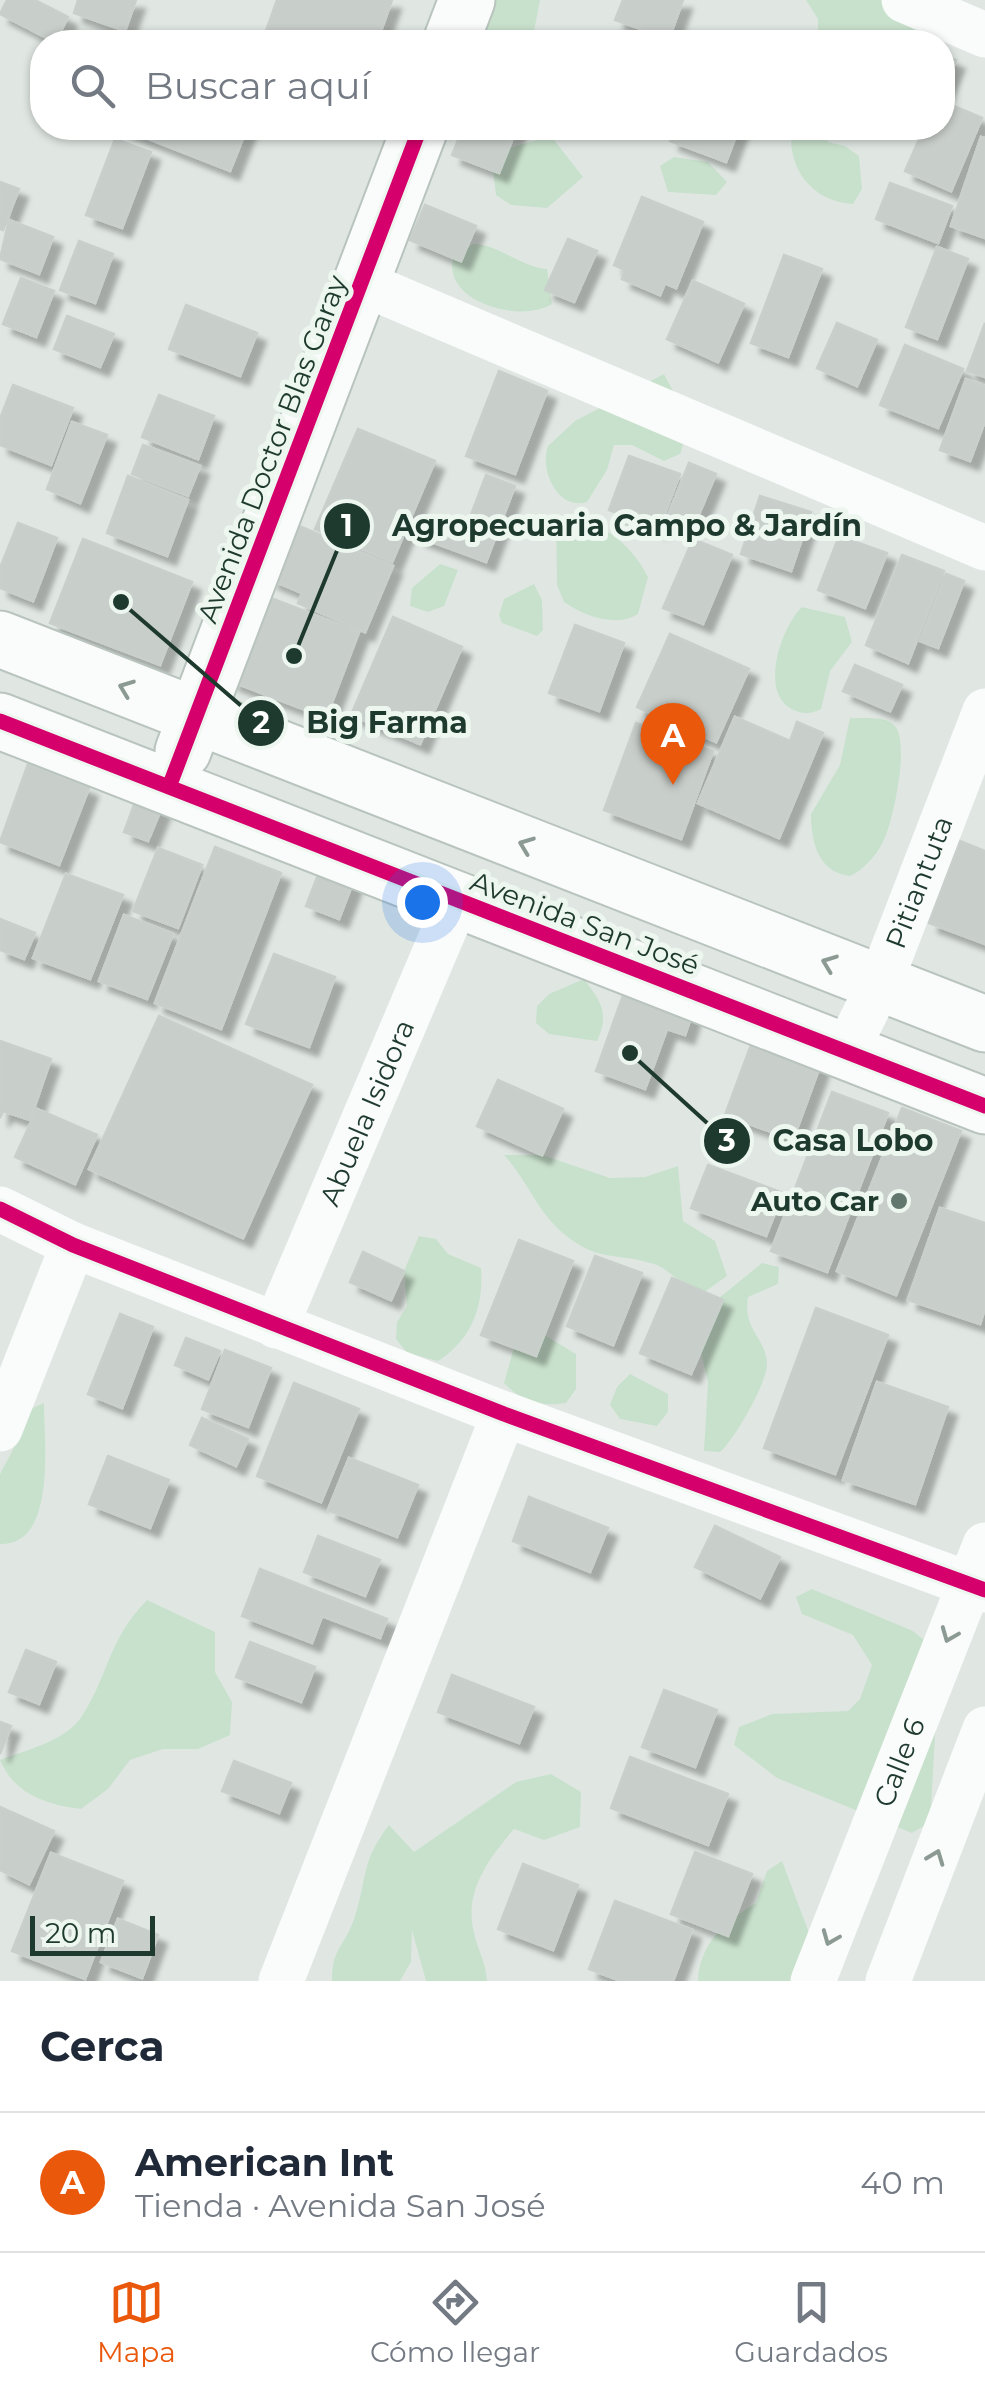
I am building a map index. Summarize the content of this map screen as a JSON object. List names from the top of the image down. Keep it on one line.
{"streets":{"street":["Avenida Doctor Blas Garay","Pitiantuta","Avenida San José","Abuela Isidora","Calle 6"]},"crossings":[["Avenida Doctor Blas Garay","Avenida San José"],["Pitiantuta","Avenida San José"],["Avenida San José","Abuela Isidora"]],"places":["Big Farma","Agropecuaria Campo & Jardín","Casa Lobo","Auto Car"],"scale_bar":"20 m","page":{"search":"Buscar aquí","pins":"A","scale":"20 m","heading":"Cerca","list":[{"mark":"A","name":"American Int","note":"Tienda · Avenida San José","value":"40 m"}],"nav":["Mapa","Cómo llegar","Guardados"]}}
